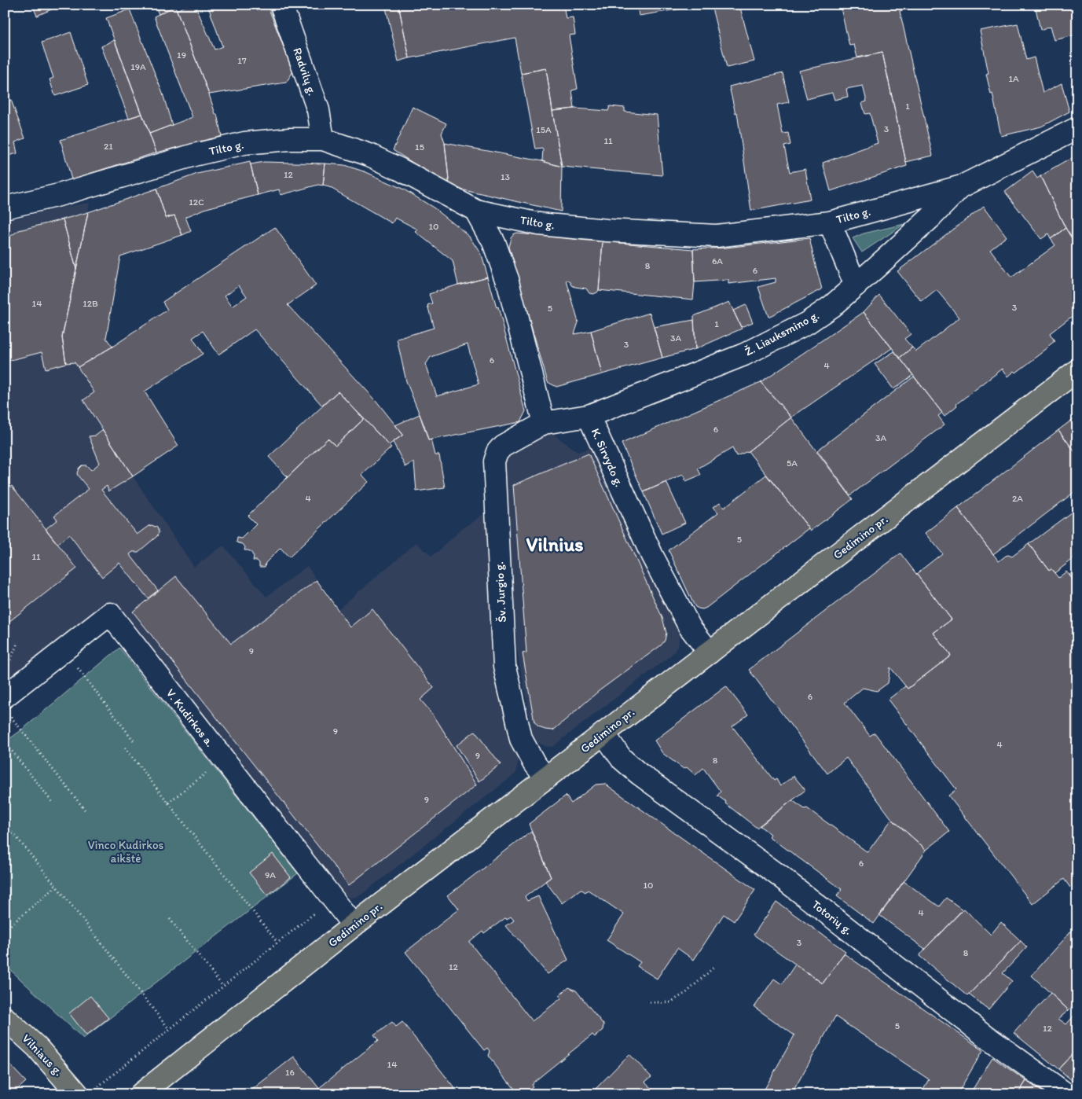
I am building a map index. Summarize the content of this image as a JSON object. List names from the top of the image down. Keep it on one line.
{"streets":{"main road":["Gedimino pr.","Vilniaus g."],"street":["Radvilų g.","Tilto g.","Ž. Liauksmino g.","K. Sirvydo g.","Šv. Jurgio g.","V. Kudirkos a.","Totorių g."]},"crossings":[["Radvilų g.","Tilto g."],["Tilto g.","Ž. Liauksmino g."],["Ž. Liauksmino g.","K. Sirvydo g."],["K. Sirvydo g.","Gedimino pr."],["K. Sirvydo g.","Šv. Jurgio g."],["Gedimino pr.","Šv. Jurgio g."],["Gedimino pr.","V. Kudirkos a."],["Gedimino pr.","Totorių g."]],"districts":["Vilnius"],"parks":["Vinco Kudirkos aikštė"],"house_numbers":["19","17","19A","1A","1","3","15A","11","21","15","12","13","12C","10","6A","8","6","14","12B","3","5","1","3A","3","6","4","6","3A","5A","4","2A","5","11","9","6","9","4","9","8","9","6","9A","10","4","3","8","12","5","12","14","16"]}
